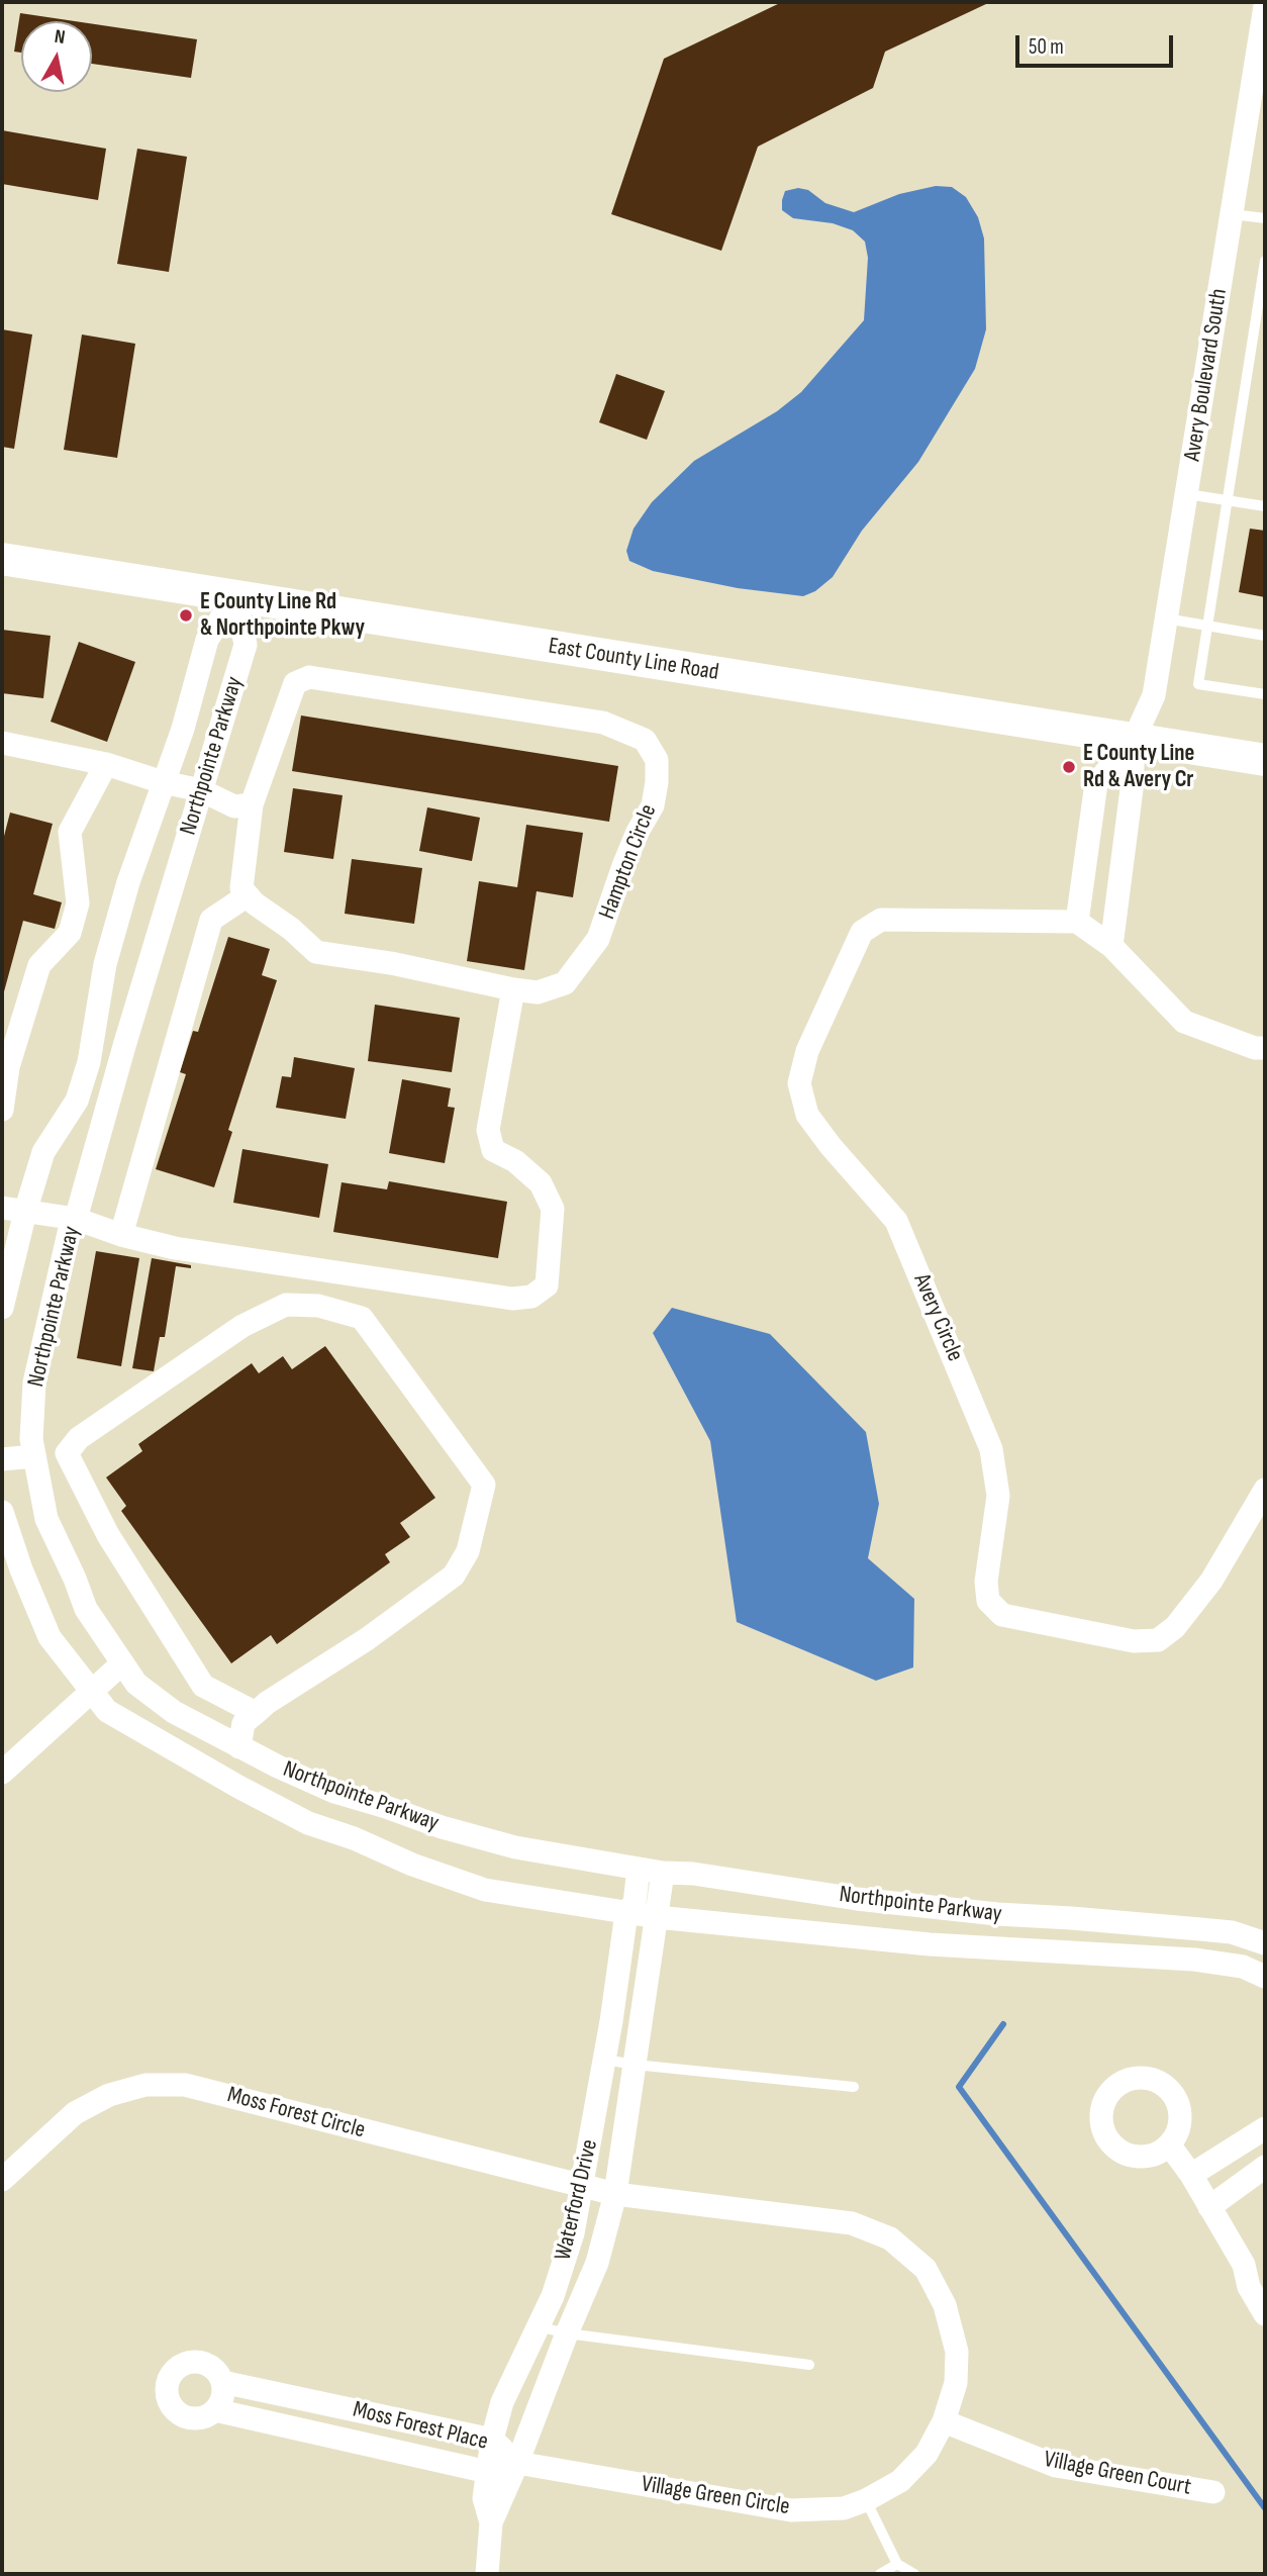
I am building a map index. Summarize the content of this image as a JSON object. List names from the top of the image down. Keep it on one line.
{"streets":{"main road":["East County Line Road"],"street":["Avery Boulevard South","Northpointe Parkway","Hampton Circle","Avery Circle","Moss Forest Circle","Waterford Drive","Moss Forest Place","Village Green Court","Village Green Circle"]},"crossings":[["Avery Boulevard South","East County Line Road"],["East County Line Road","Northpointe Parkway"],["Northpointe Parkway","Waterford Drive"],["Moss Forest Circle","Waterford Drive"],["Moss Forest Circle","Village Green Circle"],["Waterford Drive","Moss Forest Place"],["Waterford Drive","Village Green Circle"],["Moss Forest Place","Village Green Circle"],["Village Green Court","Village Green Circle"]],"places":["E County Line Rd & Northpointe Pkwy","E County Line Rd & Avery Cr"],"scale_bar":"50 m","north":"top"}
